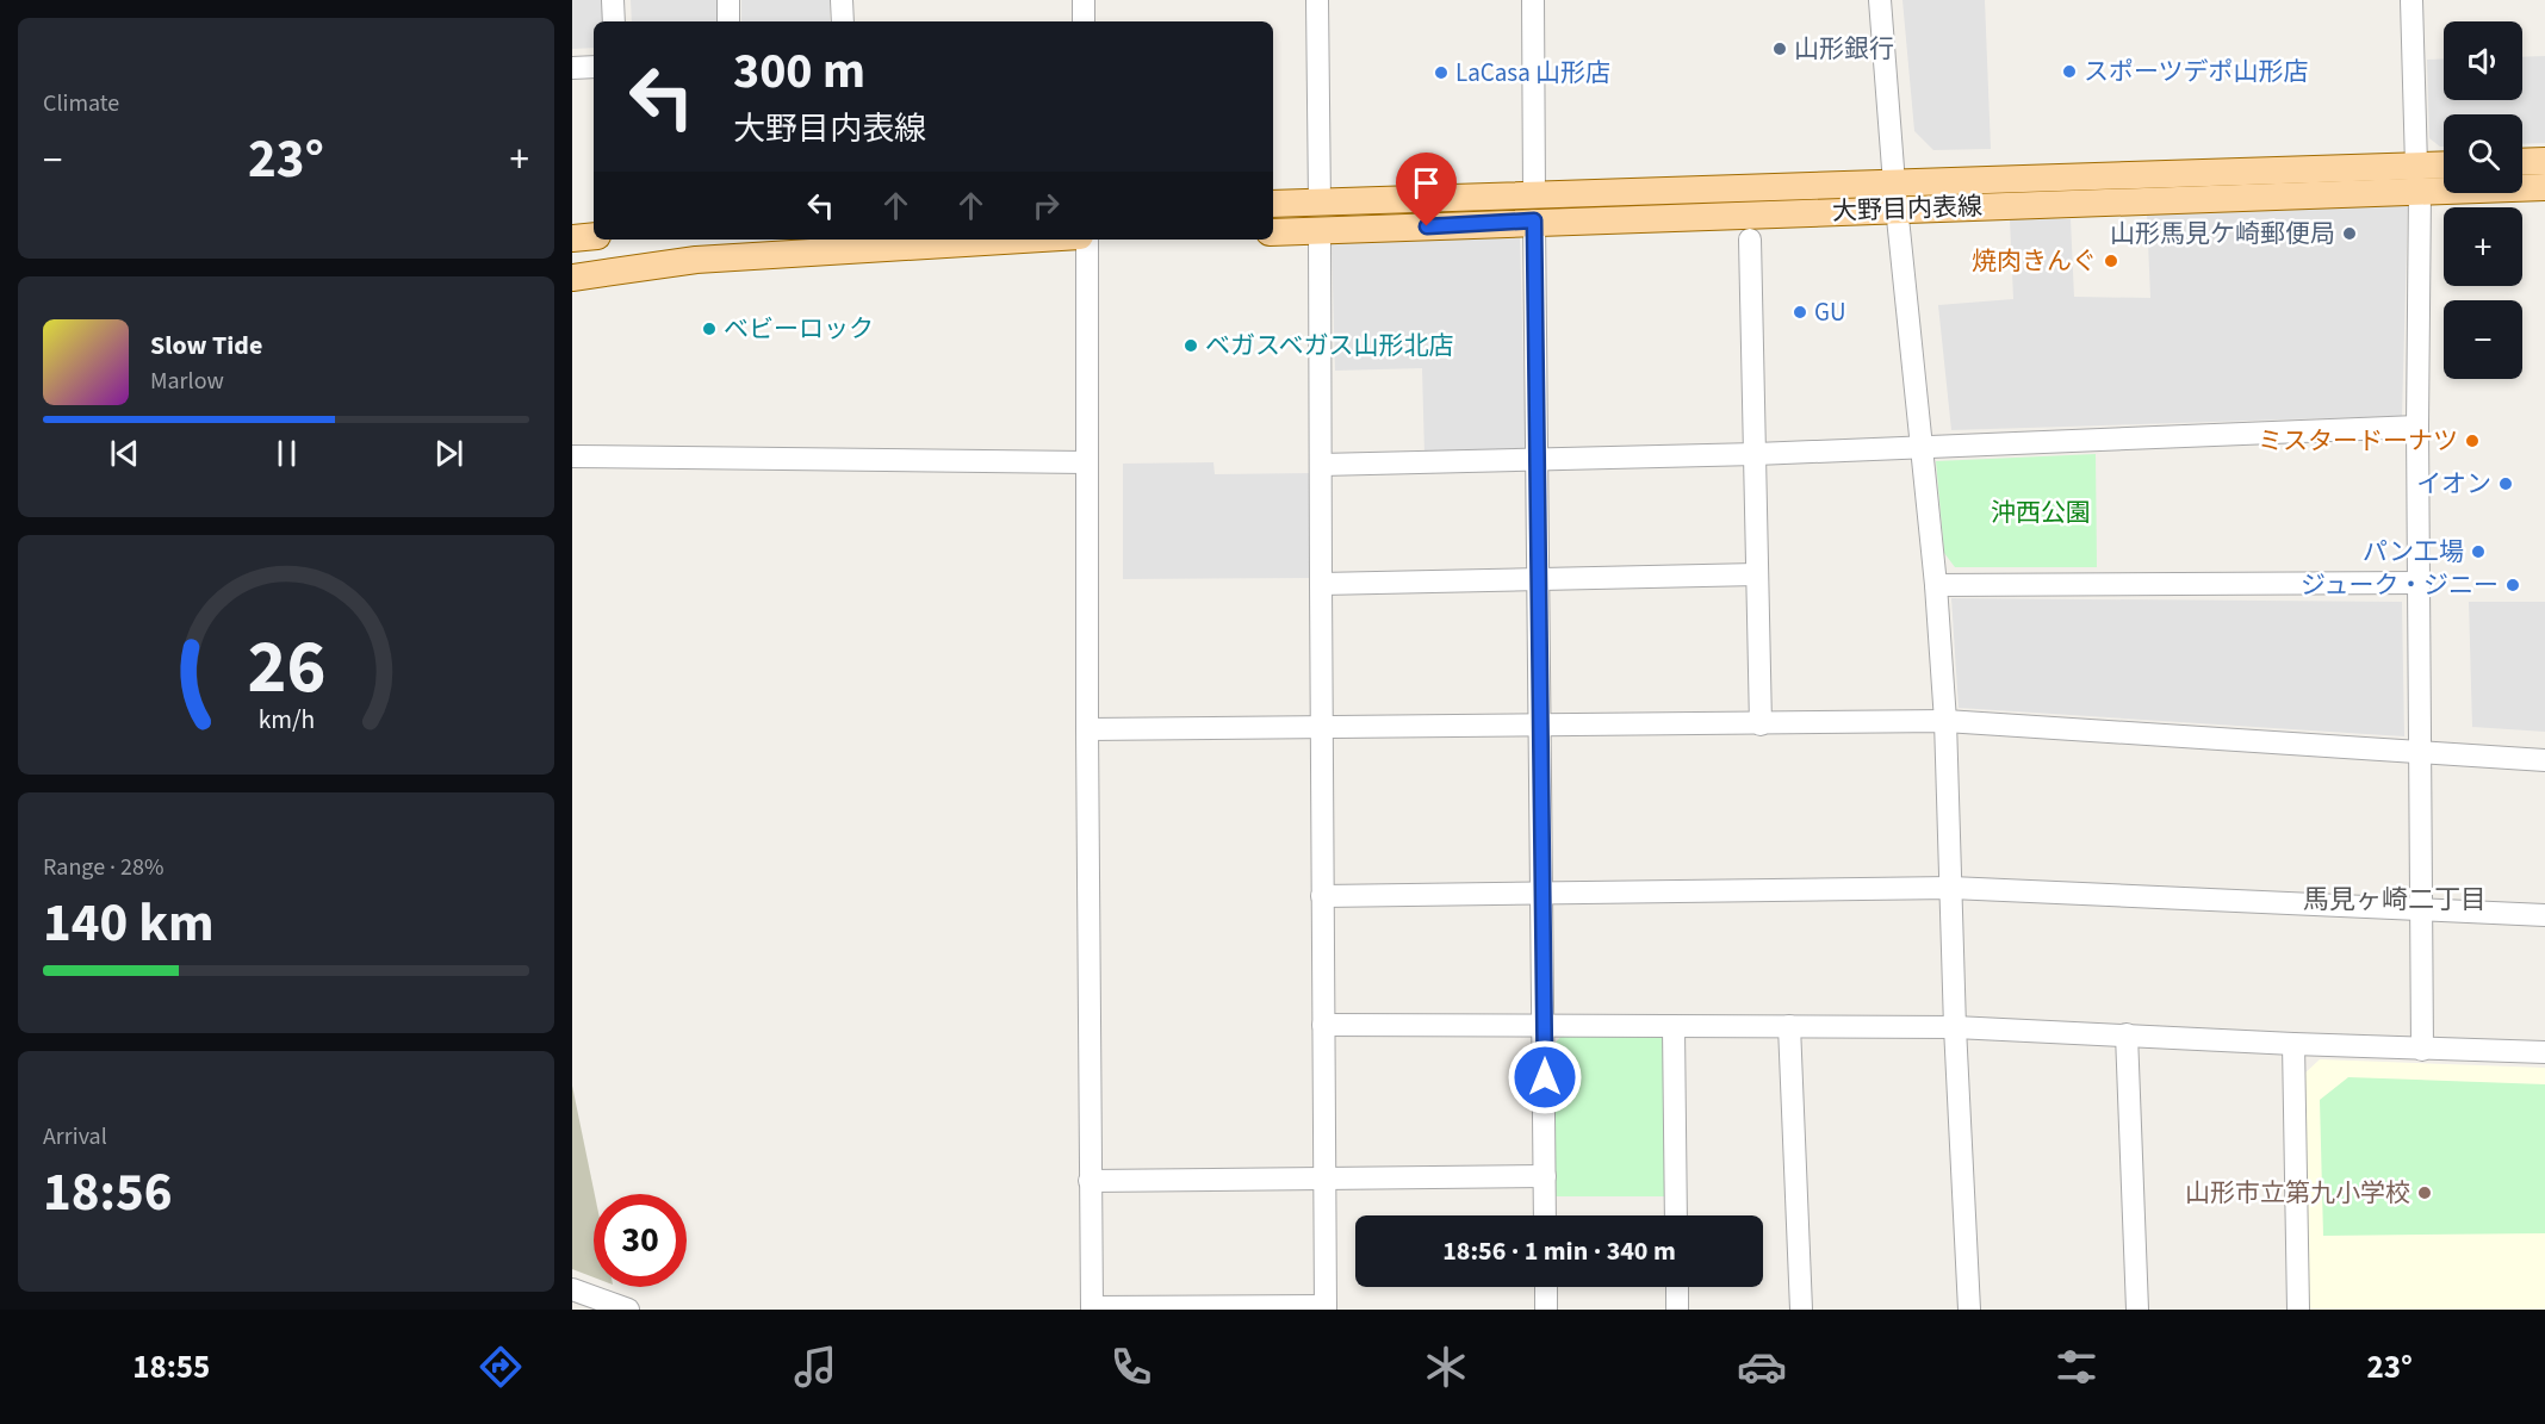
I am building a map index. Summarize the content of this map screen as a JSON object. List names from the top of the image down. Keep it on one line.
{"streets":{"main road":["大野目内表線"]},"districts":["馬見ヶ崎二丁目"],"parks":["沖西公園"],"places":["山形銀行","スポーツデポ山形店","LaCasa 山形店","山形馬見ケ崎郵便局","焼肉きんぐ","GU","ベビーロック","ベガスベガス山形北店","ミスタードーナツ","イオン","パン工場","ジューク・ジニー","山形市立第九小学校"],"page":{"tile":["Climate",["Range · 28%","140 km"],["Arrival","18:56"]],"map_buttons":["+","−"],"turn":["300 m","大野目内表線"],"heat":["−","23°","+"],"song":["Slow Tide","Marlow"],"limit":"30","trip":"18:56 · 1 min · 340 m","tabs":["18:55","23°"],"gauge":["26","km/h"]}}
